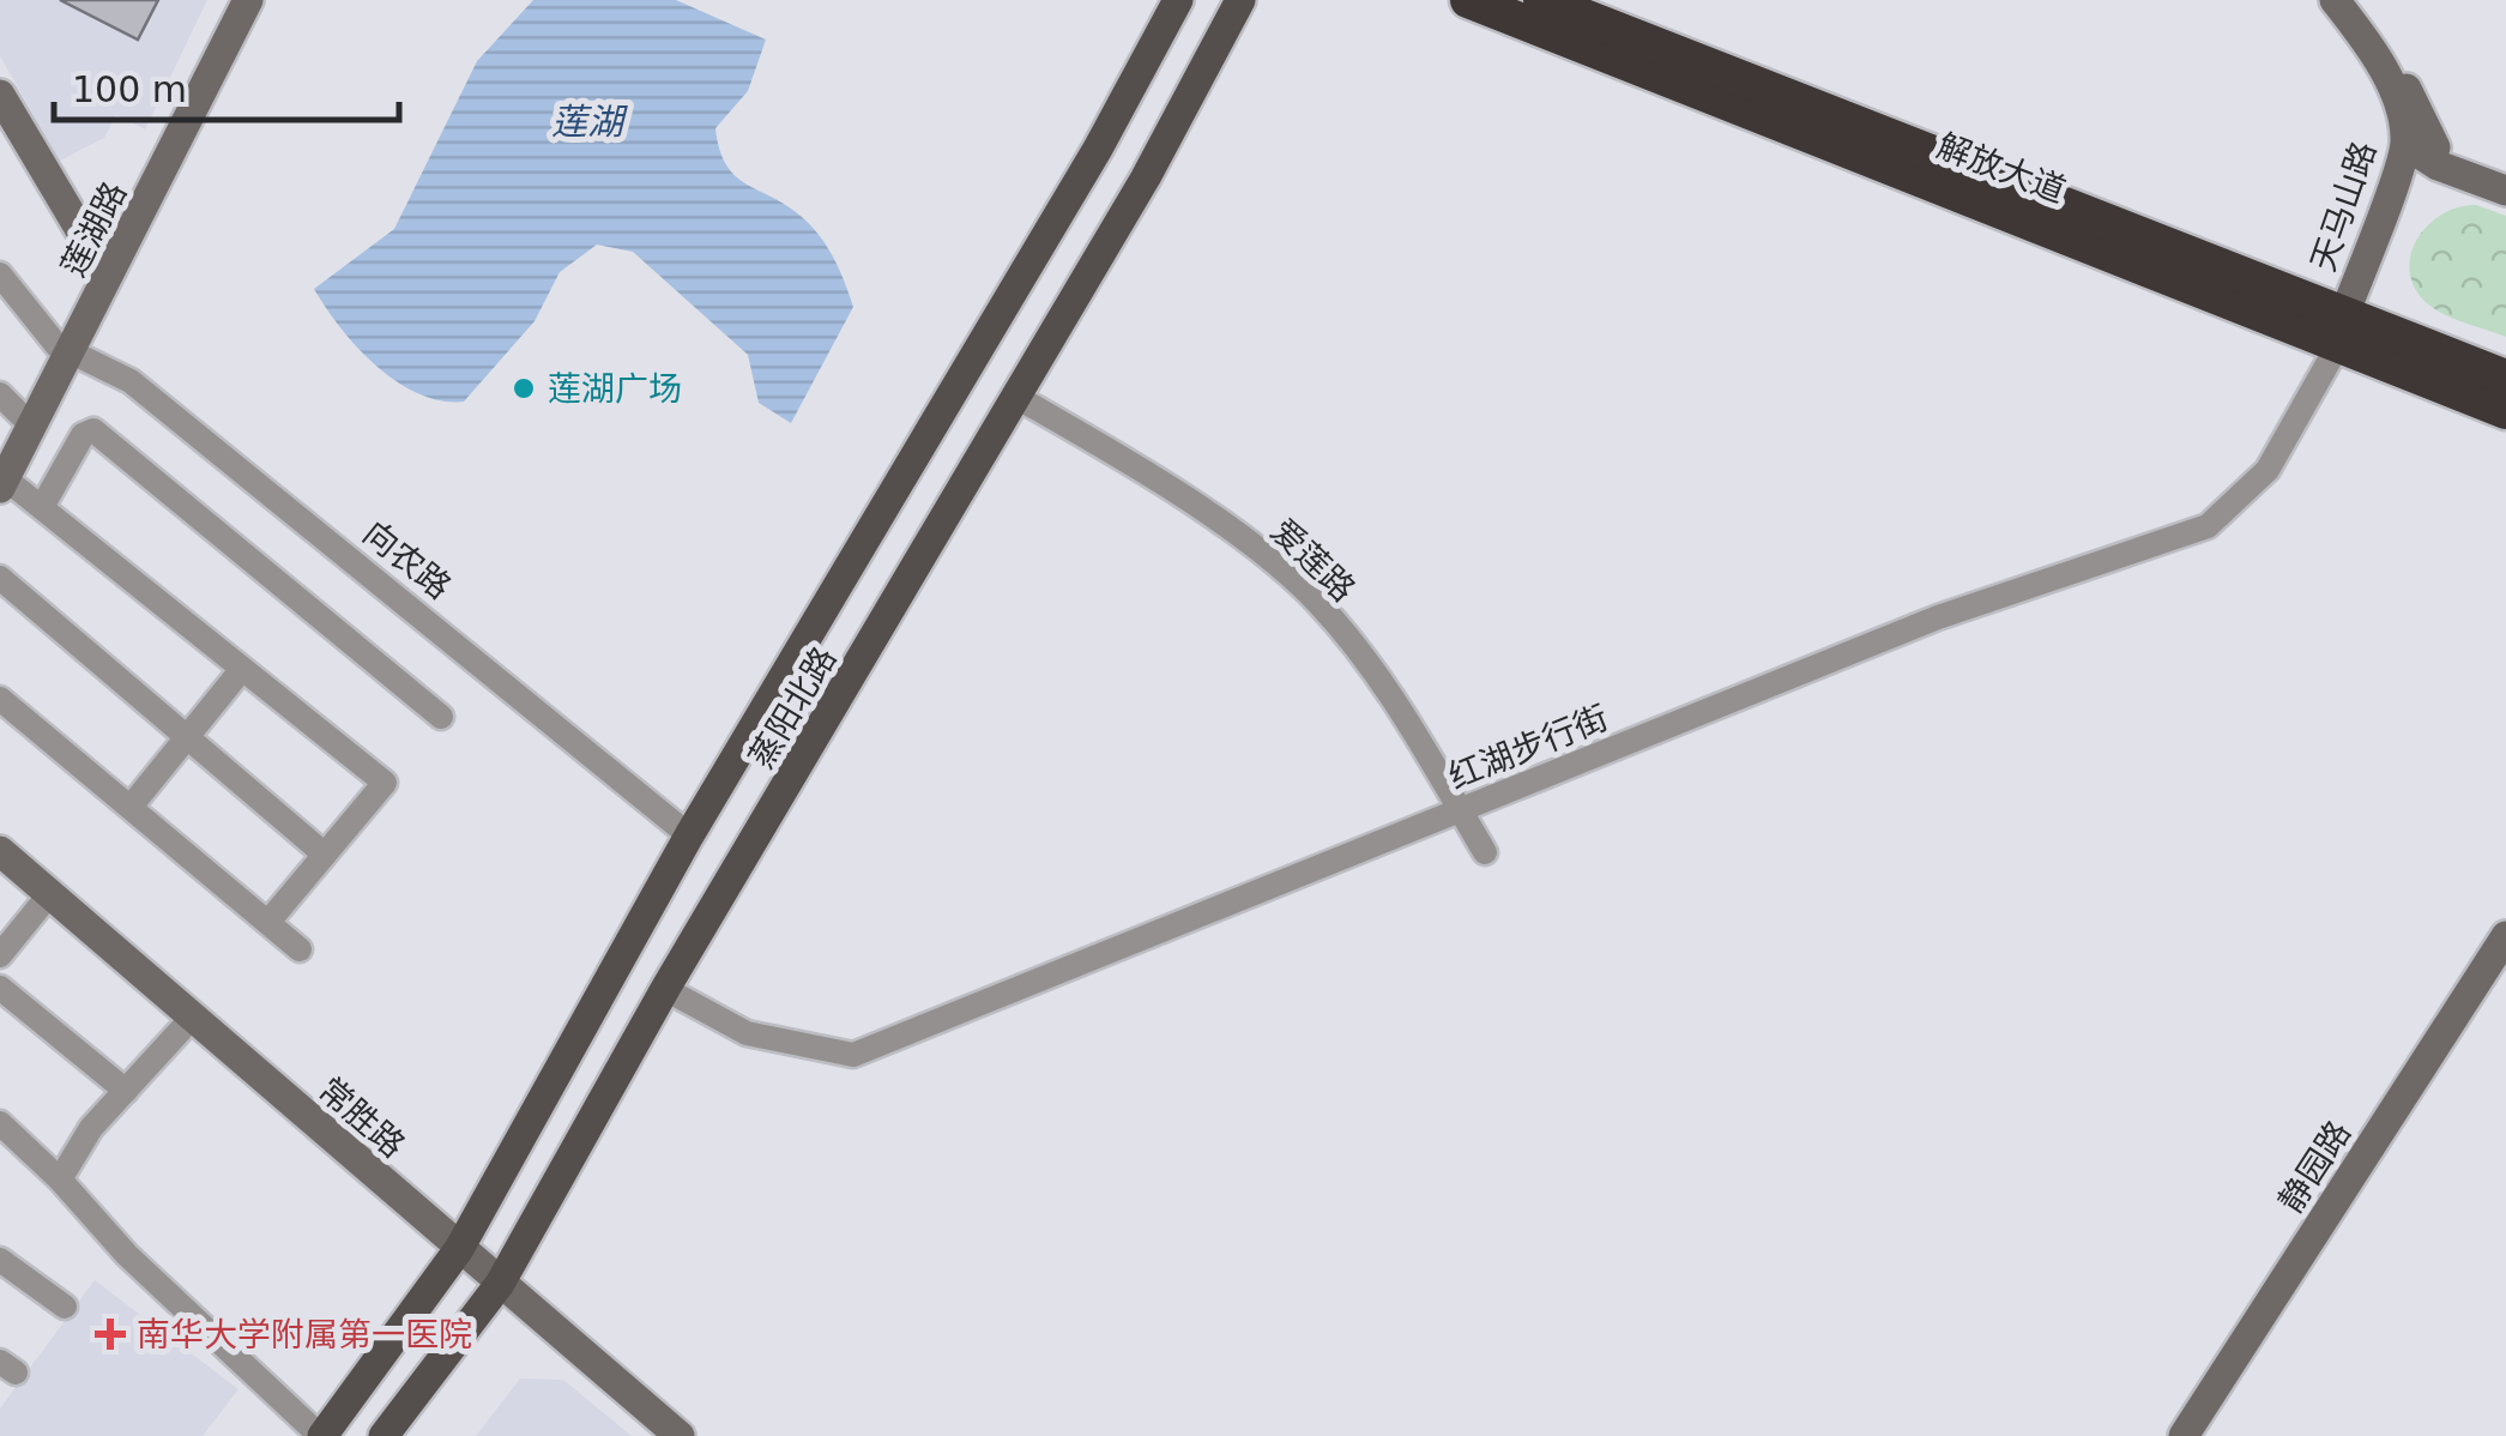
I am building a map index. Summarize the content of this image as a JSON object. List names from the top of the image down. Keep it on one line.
{"streets":{"highway":["解放大道"],"main road":["蒸阳北路"],"street":["天马山路","莲湖路","向农路","爱莲路","红湖步行街","常胜路","静园路"]},"crossings":[["解放大道","天马山路"],["解放大道","红湖步行街"],["天马山路","红湖步行街"],["莲湖路","向农路"],["向农路","蒸阳北路"],["爱莲路","蒸阳北路"],["爱莲路","红湖步行街"],["蒸阳北路","红湖步行街"],["蒸阳北路","常胜路"]],"water":["莲湖"],"places":{"other":["莲湖广场"],"health":["南华大学附属第一医院"]},"scale_bar":"100 m"}
